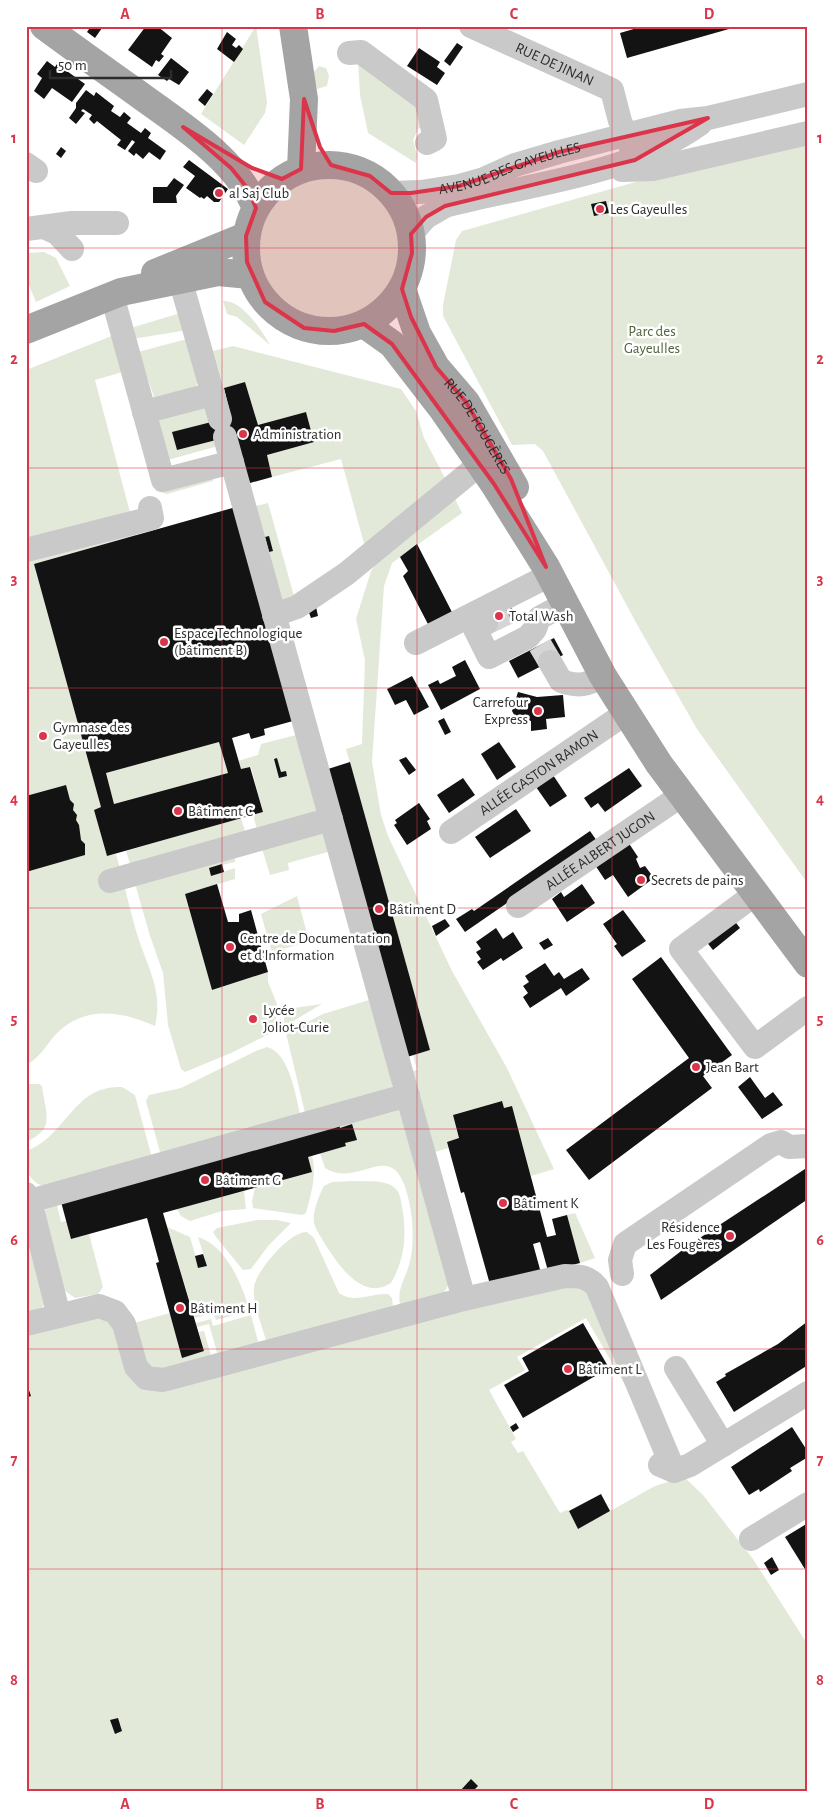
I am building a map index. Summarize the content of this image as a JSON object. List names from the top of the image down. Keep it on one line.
{"streets":{"main road":["RUE DE FOUGÈRES"],"street":["RUE DE JINAN","AVENUE DES GAYEULLES","ALLÉE GASTON RAMON","ALLÉE ALBERT JUGON"]},"crossings":[["RUE DE JINAN","AVENUE DES GAYEULLES"],["AVENUE DES GAYEULLES","RUE DE FOUGÈRES"]],"parks":["Parc des Gayeulles"],"places":["al Saj Club","Les Gayeulles","Administration","Total Wash","Espace Technologique (bâtiment B)","Carrefour Express","Gymnase des Gayeulles","Bâtiment C","Secrets de pains","Bâtiment D","Centre de Documentation et d'Information","Lycée Joliot-Curie","Jean Bart","Bâtiment G","Bâtiment K","Résidence Les Fougères","Bâtiment H","Bâtiment L"],"scale_bar":"50 m","grid":{"columns":["A","B","C","D"],"rows":["1","2","3","4","5","6","7","8"]}}
